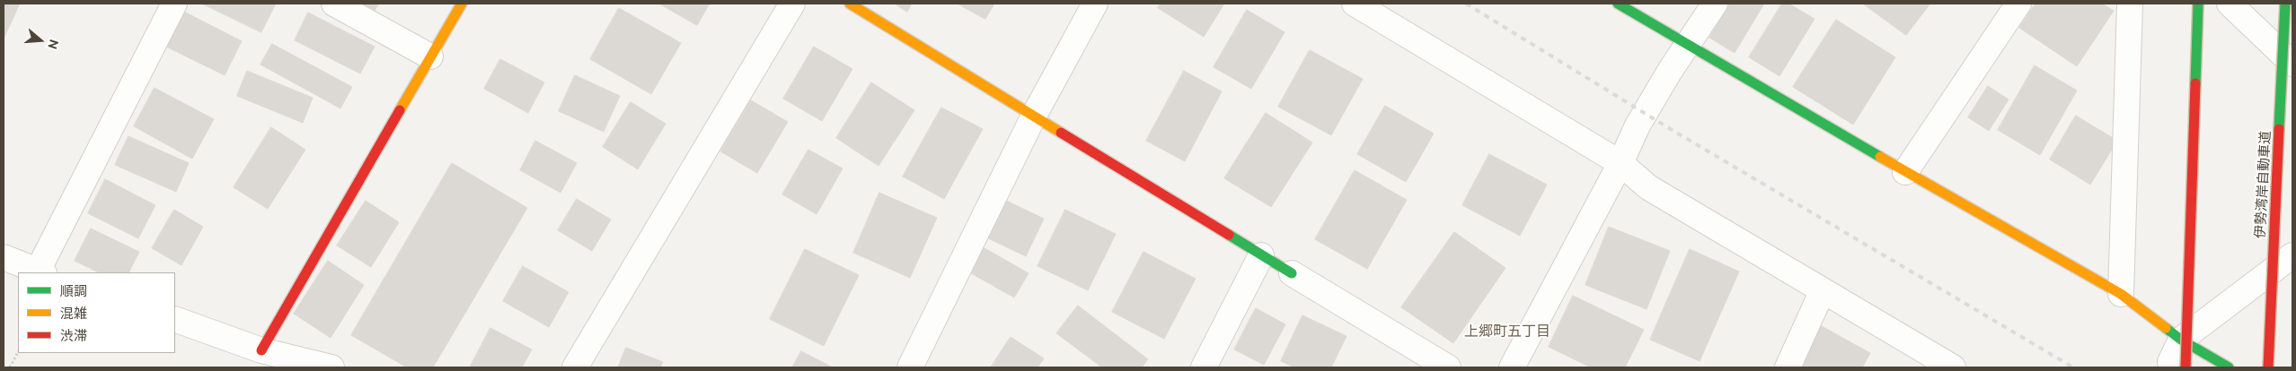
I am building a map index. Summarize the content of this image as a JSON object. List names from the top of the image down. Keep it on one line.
{"streets":{"main road":["伊勢湾岸自動車道"]},"districts":["上郷町五丁目"],"legend":["順調","混雑","渋滞"],"north":"right"}
